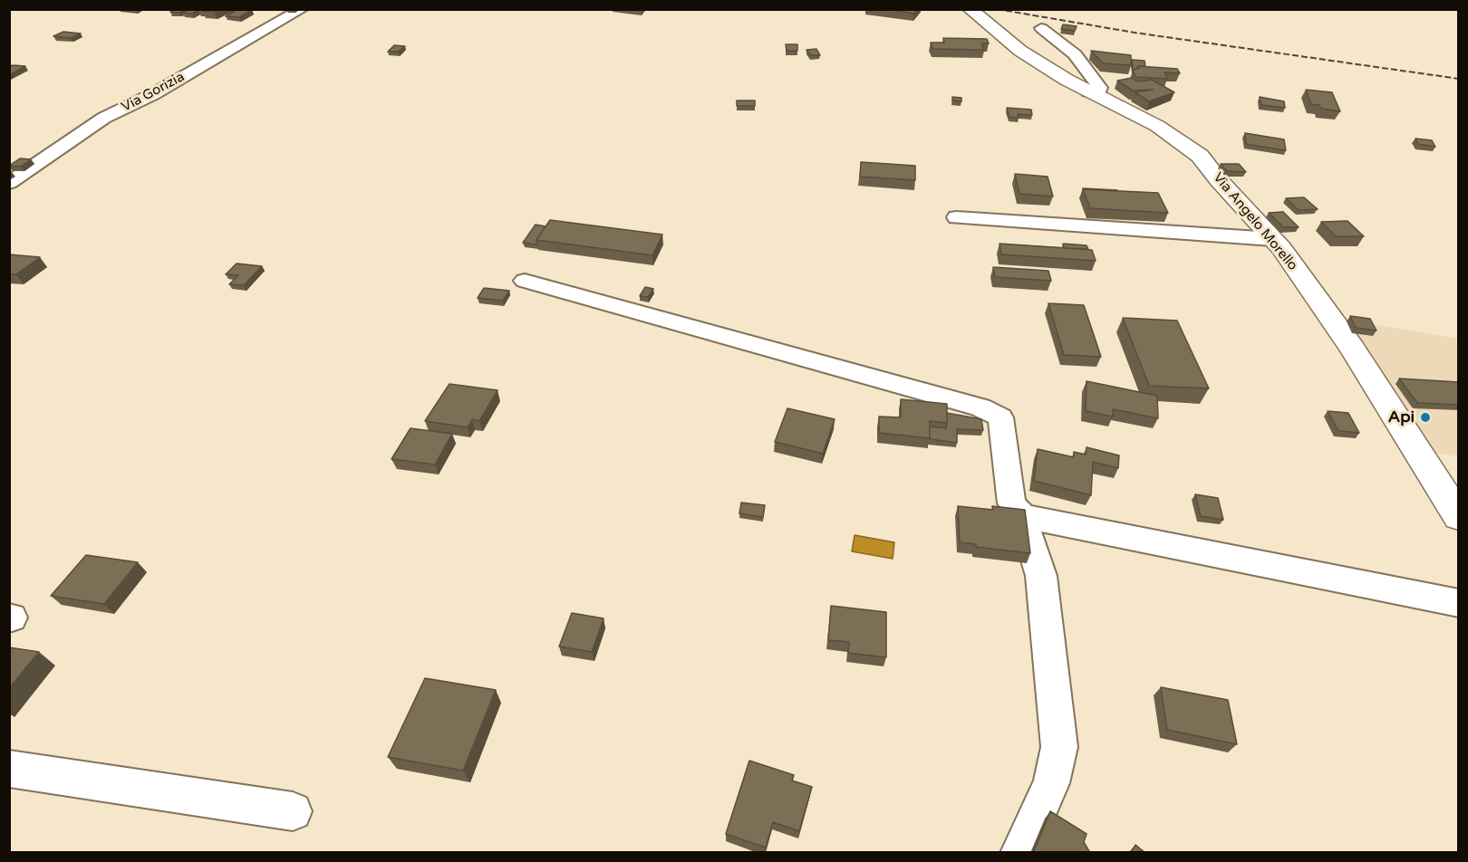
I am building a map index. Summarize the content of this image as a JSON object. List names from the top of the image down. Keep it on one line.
{"streets":{"street":["Via Gorizia","Via Angelo Morello"]},"places":["Api"]}
